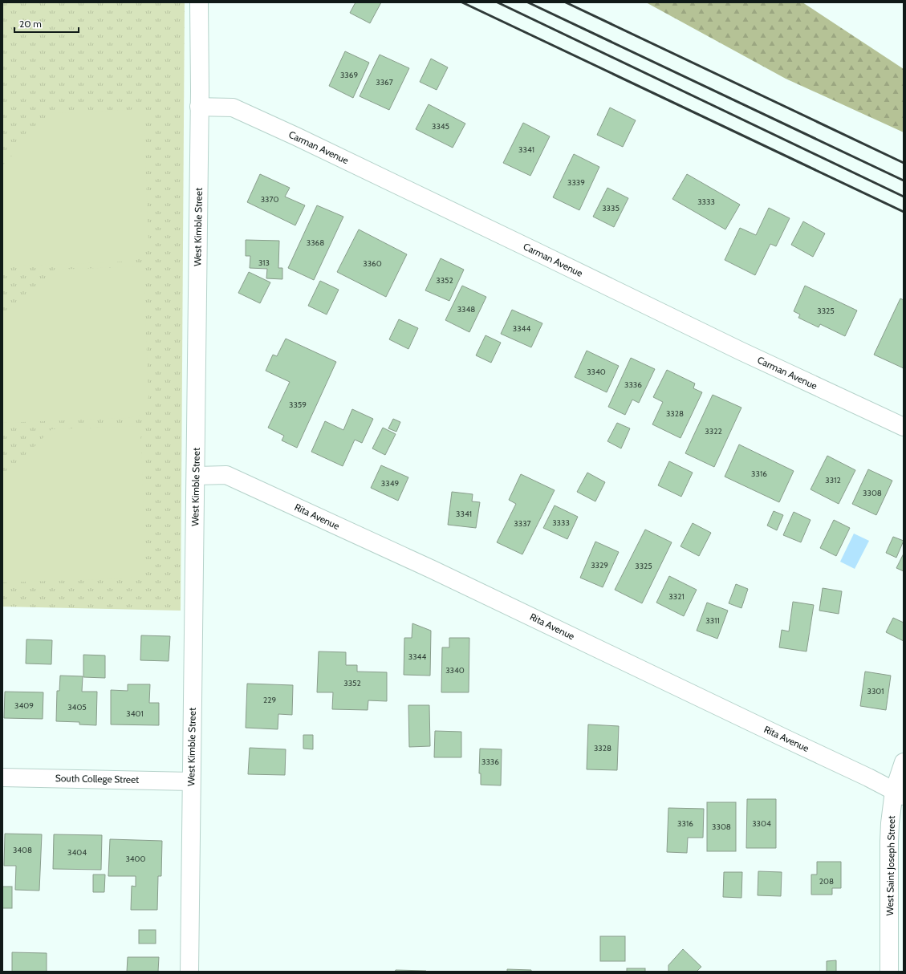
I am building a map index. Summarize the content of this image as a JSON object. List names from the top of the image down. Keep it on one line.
{"streets":{"street":["Carman Avenue","West Kimble Street","Rita Avenue","South College Street","West Saint Joseph Street"]},"crossings":[["Carman Avenue","West Kimble Street"],["West Kimble Street","Rita Avenue"],["West Kimble Street","South College Street"],["Rita Avenue","West Saint Joseph Street"]],"house_numbers":["3369","3367","3345","3341","3339","3370","3333","3335","3368","313","3360","3352","3348","3325","3344","3340","3336","3359","3328","3322","3316","3312","3349","3308","3341","3333","3337","3329","3325","3321","3311","3344","3340","3352","3301","229","3409","3405","3401","3328","3336","3316","3304","3308","3408","3404","3400","208"],"scale_bar":"20 m"}
